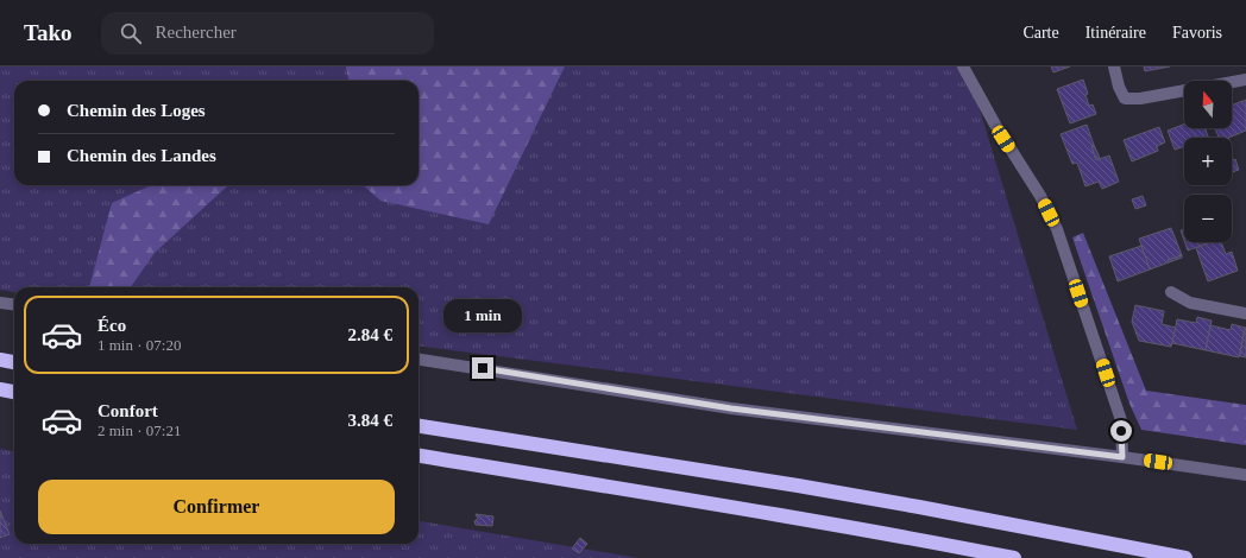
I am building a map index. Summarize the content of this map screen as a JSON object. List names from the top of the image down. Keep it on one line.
{"north":"top","page":{"header":"Tako","search":"Rechercher","nav":["Carte","Itinéraire","Favoris"],"map_buttons":["+","−"],"banner":["Chemin des Loges","Chemin des Landes"],"list":[{"name":"Éco","note":"1 min · 07:20","value":"2.84 €"},{"name":"Confort","note":"2 min · 07:21","value":"3.84 €"}],"bubble":"1 min","buttons":"Confirmer"}}
